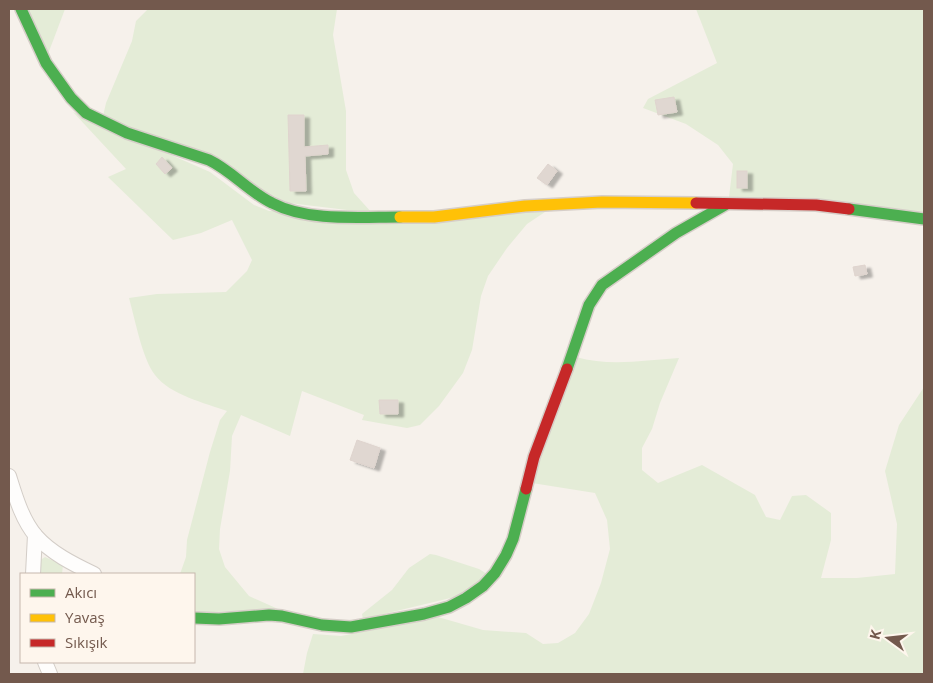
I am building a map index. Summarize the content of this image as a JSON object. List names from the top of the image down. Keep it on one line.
{"legend":["Akıcı","Yavaş","Sıkışık"],"north":"left"}
